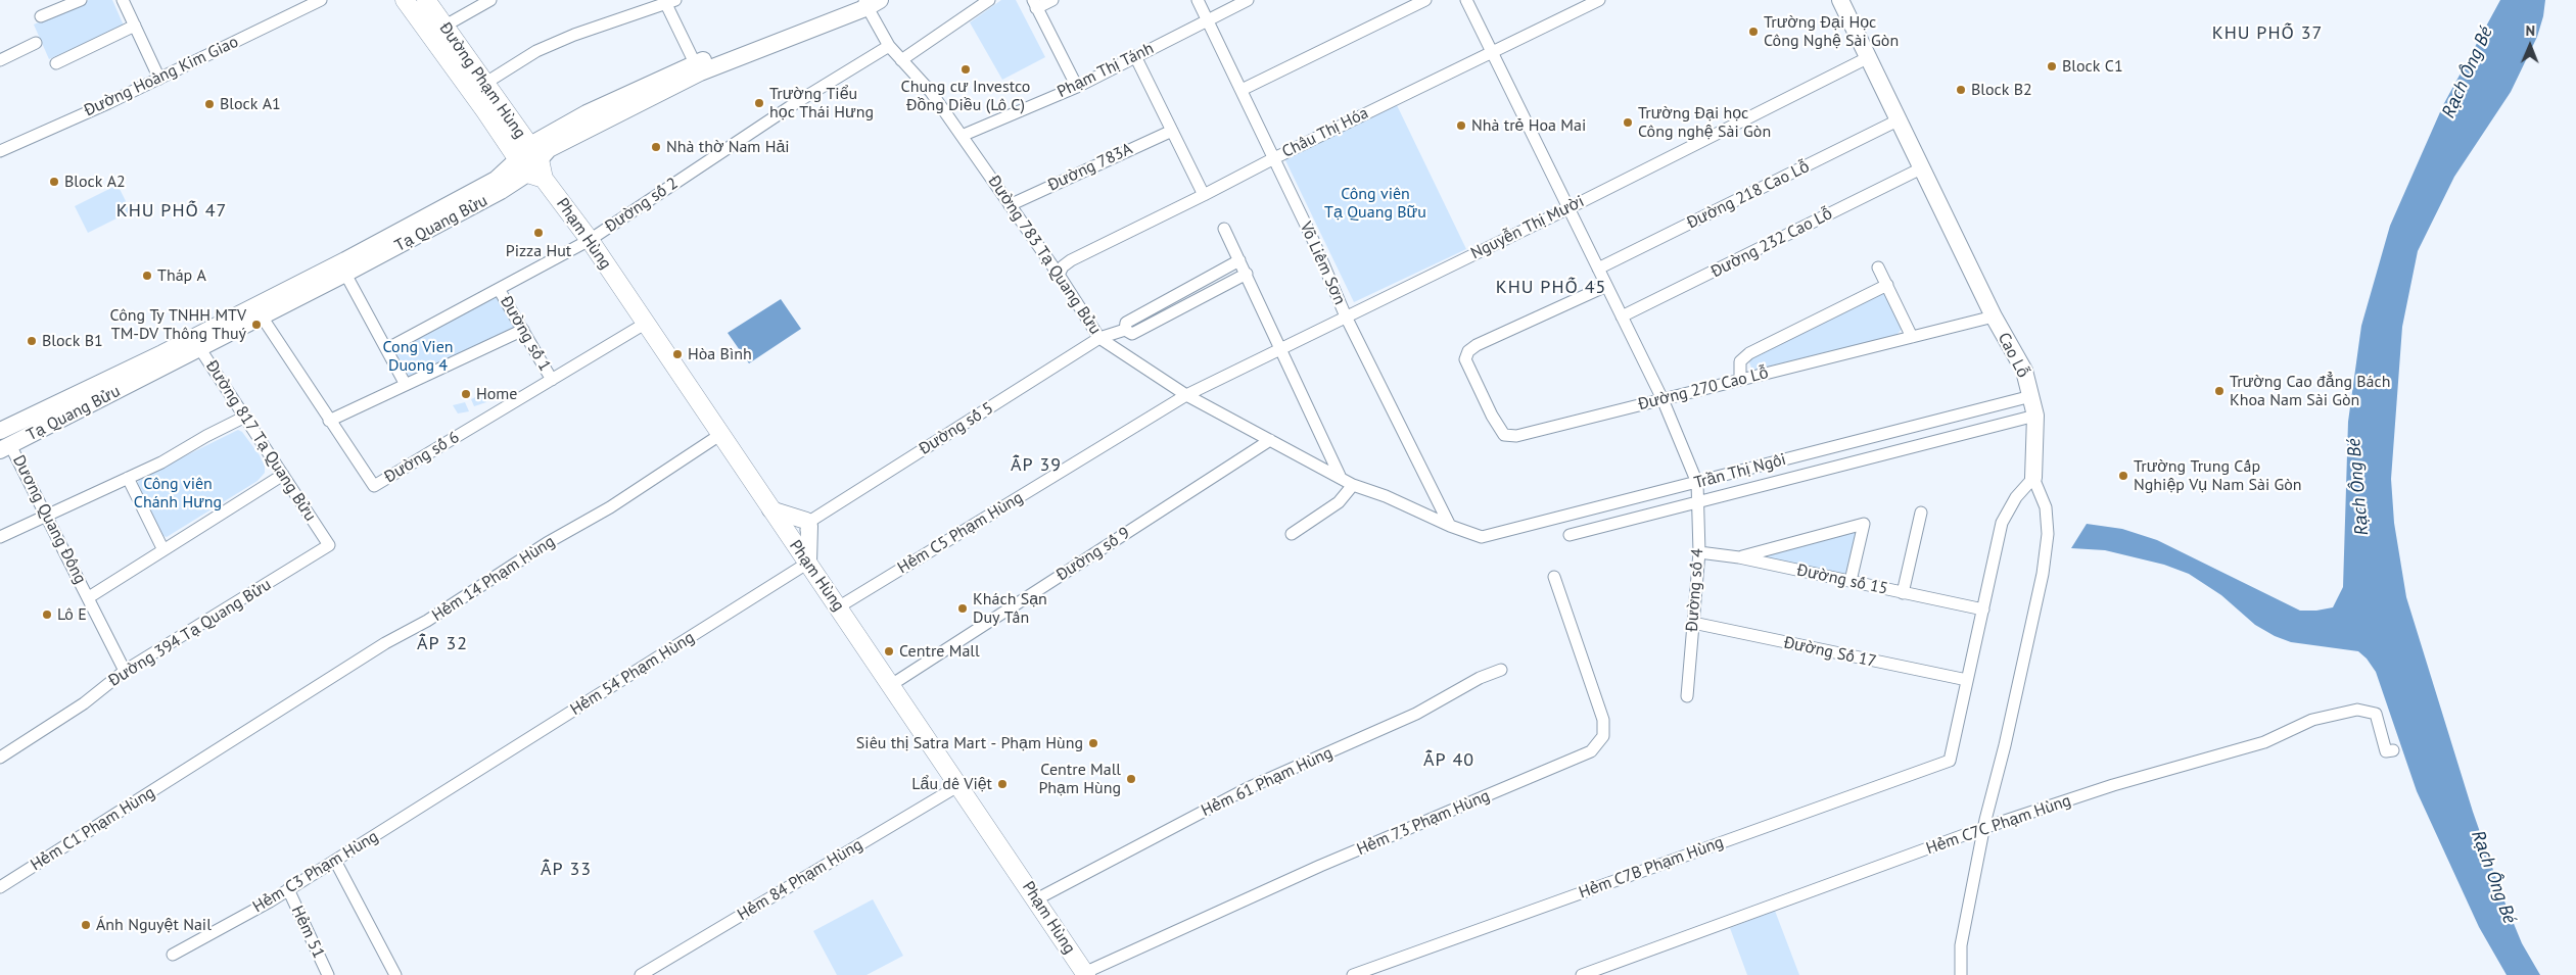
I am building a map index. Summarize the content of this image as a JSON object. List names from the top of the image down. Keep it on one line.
{"streets":{"main road":["Đường Phạm Hùng","Tạ Quang Bửu","Phạm Hùng","Cao Lỗ","Dương Quang Đông"],"street":["Phạm Thị Tánh","Đường Hoàng Kim Giao","Châu Thị Hóa","Đường 783A","Đường 218 Cao Lỗ","Đường số 2","Nguyễn Thị Mười","Đường 232 Cao Lỗ","Đường 783 Tạ Quang Bửu","Võ Liêm Sơn","Đường số 1","Đường 270 Cao Lỗ","Đường số 5","Đường 817 Tạ Quang Bửu","Đường số 6","Trần Thị Ngôi","Hẻm C5 Phạm Hùng","Đường số 9","Hẻm 14 Phạm Hùng","Đường số 15","Đường số 4","Đường 394 Tạ Quang Bửu","Đường Số 17","Hẻm 54 Phạm Hùng","Hẻm 61 Phạm Hùng","Hẻm 73 Phạm Hùng","Hẻm C7C Phạm Hùng","Hẻm C1 Phạm Hùng","Hẻm C7B Phạm Hùng","Hẻm C3 Phạm Hùng","Hẻm 84 Phạm Hùng","Hẻm 51"]},"crossings":[["Phạm Thị Tánh","Đường 783 Tạ Quang Bửu"],["Phạm Thị Tánh","Võ Liêm Sơn"],["Đường Phạm Hùng","Tạ Quang Bửu"],["Đường Phạm Hùng","Phạm Hùng"],["Châu Thị Hóa","Đường 783 Tạ Quang Bửu"],["Châu Thị Hóa","Võ Liêm Sơn"],["Châu Thị Hóa","Đường số 4"],["Đường 783A","Đường 783 Tạ Quang Bửu"],["Đường 218 Cao Lỗ","Cao Lỗ"],["Đường 218 Cao Lỗ","Đường số 4"],["Đường số 2","Phạm Hùng"],["Đường số 2","Đường 783 Tạ Quang Bửu"],["Đường số 2","Đường số 1"],["Tạ Quang Bửu","Phạm Hùng"],["Tạ Quang Bửu","Đường 783 Tạ Quang Bửu"],["Tạ Quang Bửu","Đường 817 Tạ Quang Bửu"],["Tạ Quang Bửu","Đường số 6"],["Tạ Quang Bửu","Dương Quang Đông"],["Nguyễn Thị Mười","Đường 783 Tạ Quang Bửu"],["Nguyễn Thị Mười","Võ Liêm Sơn"],["Nguyễn Thị Mười","Cao Lỗ"],["Nguyễn Thị Mười","Hẻm C5 Phạm Hùng"],["Nguyễn Thị Mười","Đường số 4"],["Phạm Hùng","Đường số 5"],["Phạm Hùng","Đường số 6"],["Phạm Hùng","Hẻm C5 Phạm Hùng"],["Phạm Hùng","Đường số 9"],["Phạm Hùng","Hẻm 14 Phạm Hùng"],["Phạm Hùng","Hẻm 54 Phạm Hùng"],["Phạm Hùng","Hẻm 61 Phạm Hùng"],["Phạm Hùng","Hẻm 73 Phạm Hùng"],["Phạm Hùng","Hẻm 84 Phạm Hùng"],["Đường 232 Cao Lỗ","Cao Lỗ"],["Đường 232 Cao Lỗ","Đường số 4"],["Đường 783 Tạ Quang Bửu","Võ Liêm Sơn"],["Đường 783 Tạ Quang Bửu","Đường số 5"],["Đường 783 Tạ Quang Bửu","Trần Thị Ngôi"],["Đường 783 Tạ Quang Bửu","Hẻm C5 Phạm Hùng"],["Đường 783 Tạ Quang Bửu","Đường số 9"],["Võ Liêm Sơn","Trần Thị Ngôi"],["Đường số 1","Đường số 6"],["Cao Lỗ","Đường 270 Cao Lỗ"],["Cao Lỗ","Trần Thị Ngôi"],["Đường 270 Cao Lỗ","Đường số 4"],["Đường 817 Tạ Quang Bửu","Đường 394 Tạ Quang Bửu"],["Trần Thị Ngôi","Đường số 4"],["Dương Quang Đông","Đường 394 Tạ Quang Bửu"],["Hẻm 14 Phạm Hùng","Hẻm C1 Phạm Hùng"],["Đường số 15","Đường số 4"],["Đường số 4","Đường Số 17"],["Đường Số 17","Hẻm C7B Phạm Hùng"],["Hẻm 54 Phạm Hùng","Hẻm C3 Phạm Hùng"],["Hẻm C3 Phạm Hùng","Hẻm 51"]],"districts":["KHU PHỐ 37","KHU PHỐ 47","KHU PHỐ 45","ẤP 39","ẤP 32","ẤP 40","ẤP 33"],"water":["Rạch Ông Bé"],"parks":["Công viên Tạ Quang Bữu","Cong Vien Duong 4","Công viên Chánh Hưng"],"places":["Trường Đại Học Công Nghệ Sài Gòn","Block C1","Chung cư Investco Đồng Diều (Lô C)","Block B2","Trường Tiểu học Thái Hưng","Block A1","Trường Đại học Công nghệ Sài Gòn","Nhà trẻ Hoa Mai","Nhà thờ Nam Hải","Block A2","Pizza Hut","Tháp A","Công Ty TNHH MTV TM-DV Thông Thuý","Block B1","Hòa Bình","Trường Cao đẳng Bách Khoa Nam Sài Gòn","Home","Trường Trung Cấp Nghiệp Vụ Nam Sài Gòn","Khách Sạn Duy Tân","Lô E","Centre Mall","Siêu thị Satra Mart - Phạm Hùng","Centre Mall Phạm Hùng","Lẩu dê Việt","Ánh Nguyệt Nail"],"north":"top"}
